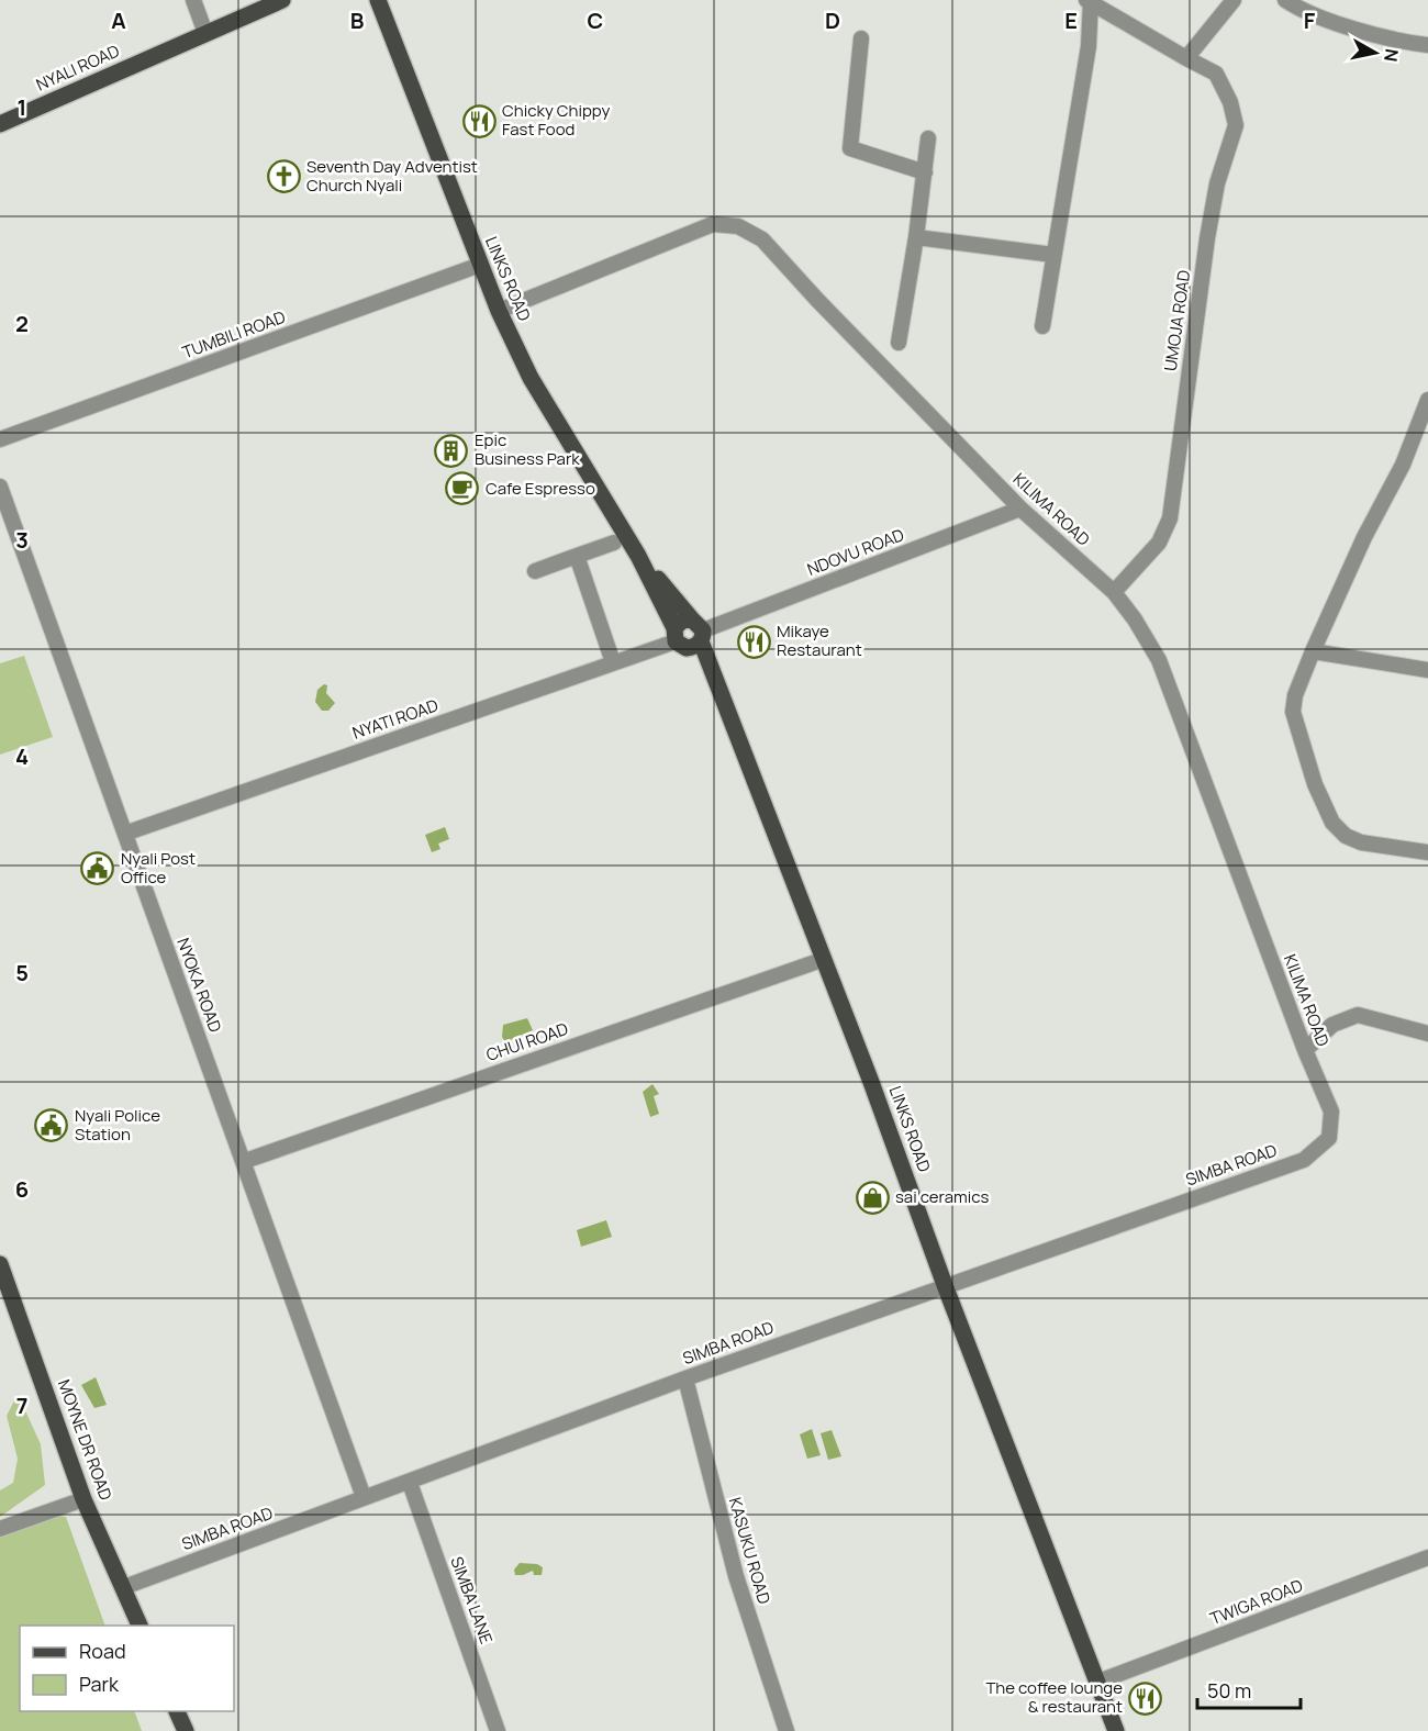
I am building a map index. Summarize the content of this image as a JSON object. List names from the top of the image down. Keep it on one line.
{"streets":{"main road":["NYALI ROAD","LINKS ROAD","MOYNE DR ROAD"],"street":["UMOJA ROAD","TUMBILI ROAD","KILIMA ROAD","NDOVU ROAD","NYATI ROAD","NYOKA ROAD","CHUI ROAD","SIMBA ROAD","KASUKU ROAD","SIMBA LANE","TWIGA ROAD"]},"crossings":[["LINKS ROAD","TUMBILI ROAD"],["LINKS ROAD","KILIMA ROAD"],["LINKS ROAD","NDOVU ROAD"],["LINKS ROAD","NYATI ROAD"],["LINKS ROAD","CHUI ROAD"],["LINKS ROAD","SIMBA ROAD"],["LINKS ROAD","TWIGA ROAD"],["UMOJA ROAD","KILIMA ROAD"],["KILIMA ROAD","NDOVU ROAD"],["KILIMA ROAD","SIMBA ROAD"],["NDOVU ROAD","NYATI ROAD"],["NYATI ROAD","NYOKA ROAD"],["NYOKA ROAD","CHUI ROAD"],["NYOKA ROAD","SIMBA ROAD"],["SIMBA ROAD","MOYNE DR ROAD"],["SIMBA ROAD","KASUKU ROAD"],["SIMBA ROAD","SIMBA LANE"]],"places":{"restaurant":["Chicky Chippy Fast Food","Mikaye Restaurant","The coffee lounge & restaurant"],"church":["Seventh Day Adventist Church Nyali"],"building":["Epic Business Park"],"cafe":["Cafe Espresso"],"public building":["Nyali Post Office","Nyali Police Station"],"shop":["sai ceramics"]},"legend":["Road","Park"],"scale_bar":"50 m","north":"right","grid":{"columns":["A","B","C","D","E","F"],"rows":["1","2","3","4","5","6","7"]}}
